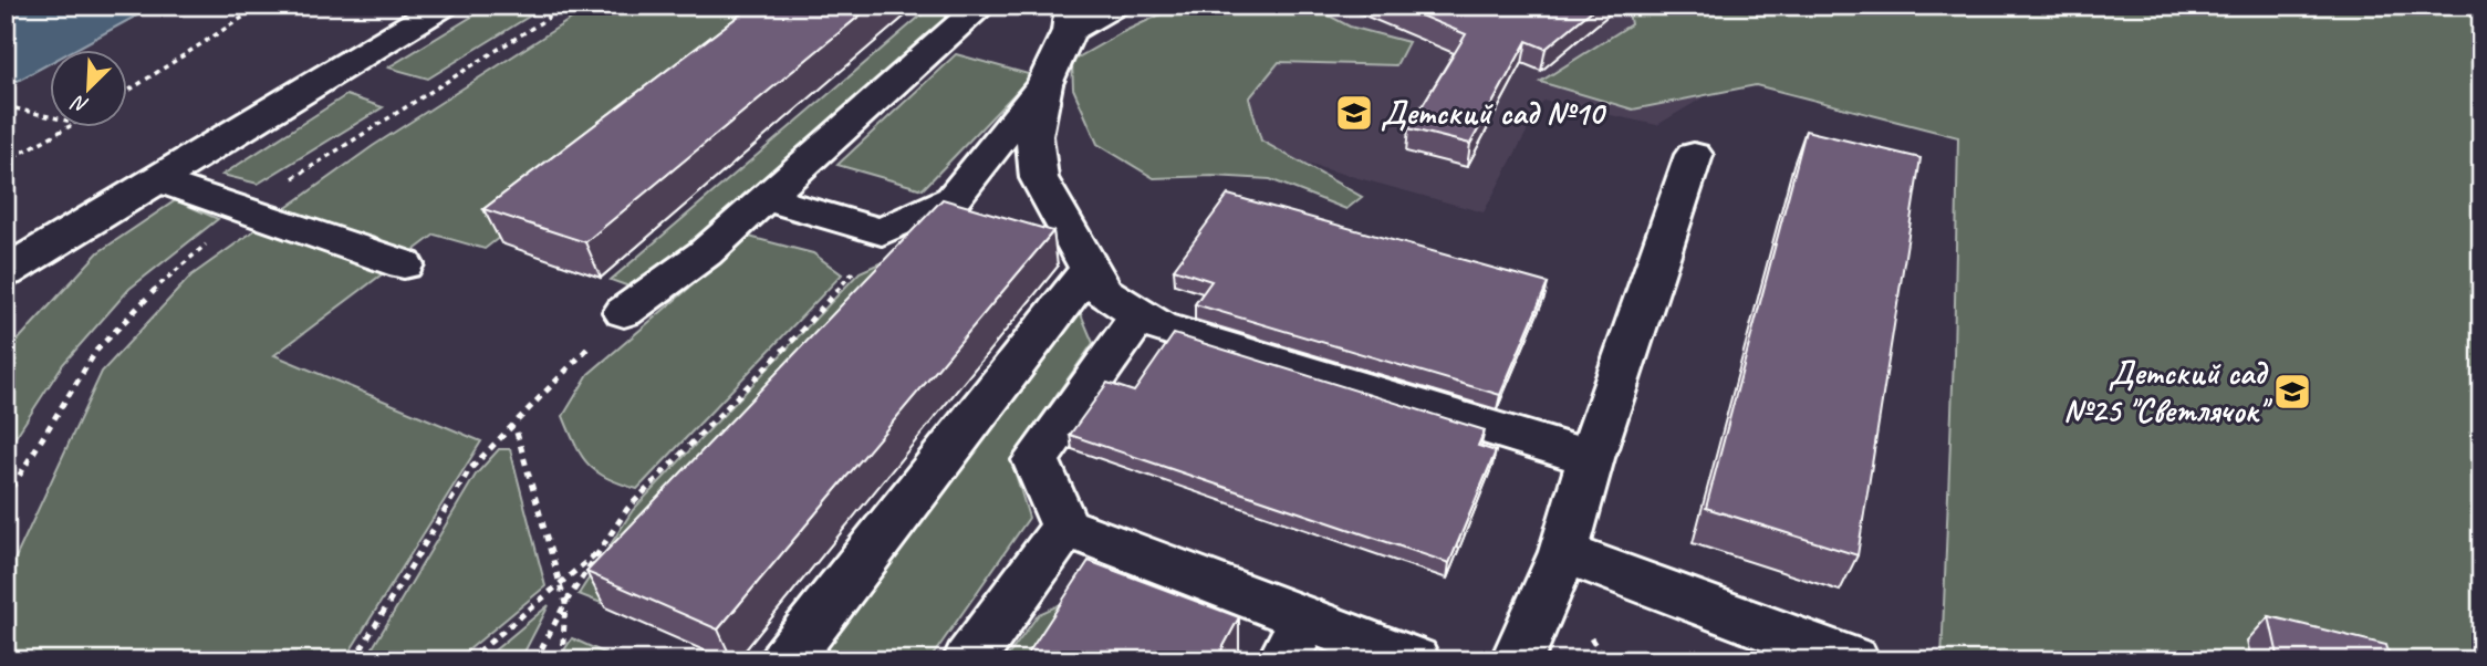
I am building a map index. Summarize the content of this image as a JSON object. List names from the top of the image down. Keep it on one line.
{"places":{"school or university":["Детский сад №10","Детский сад №25 \"Светлячок\""]},"north":"bottom left"}
